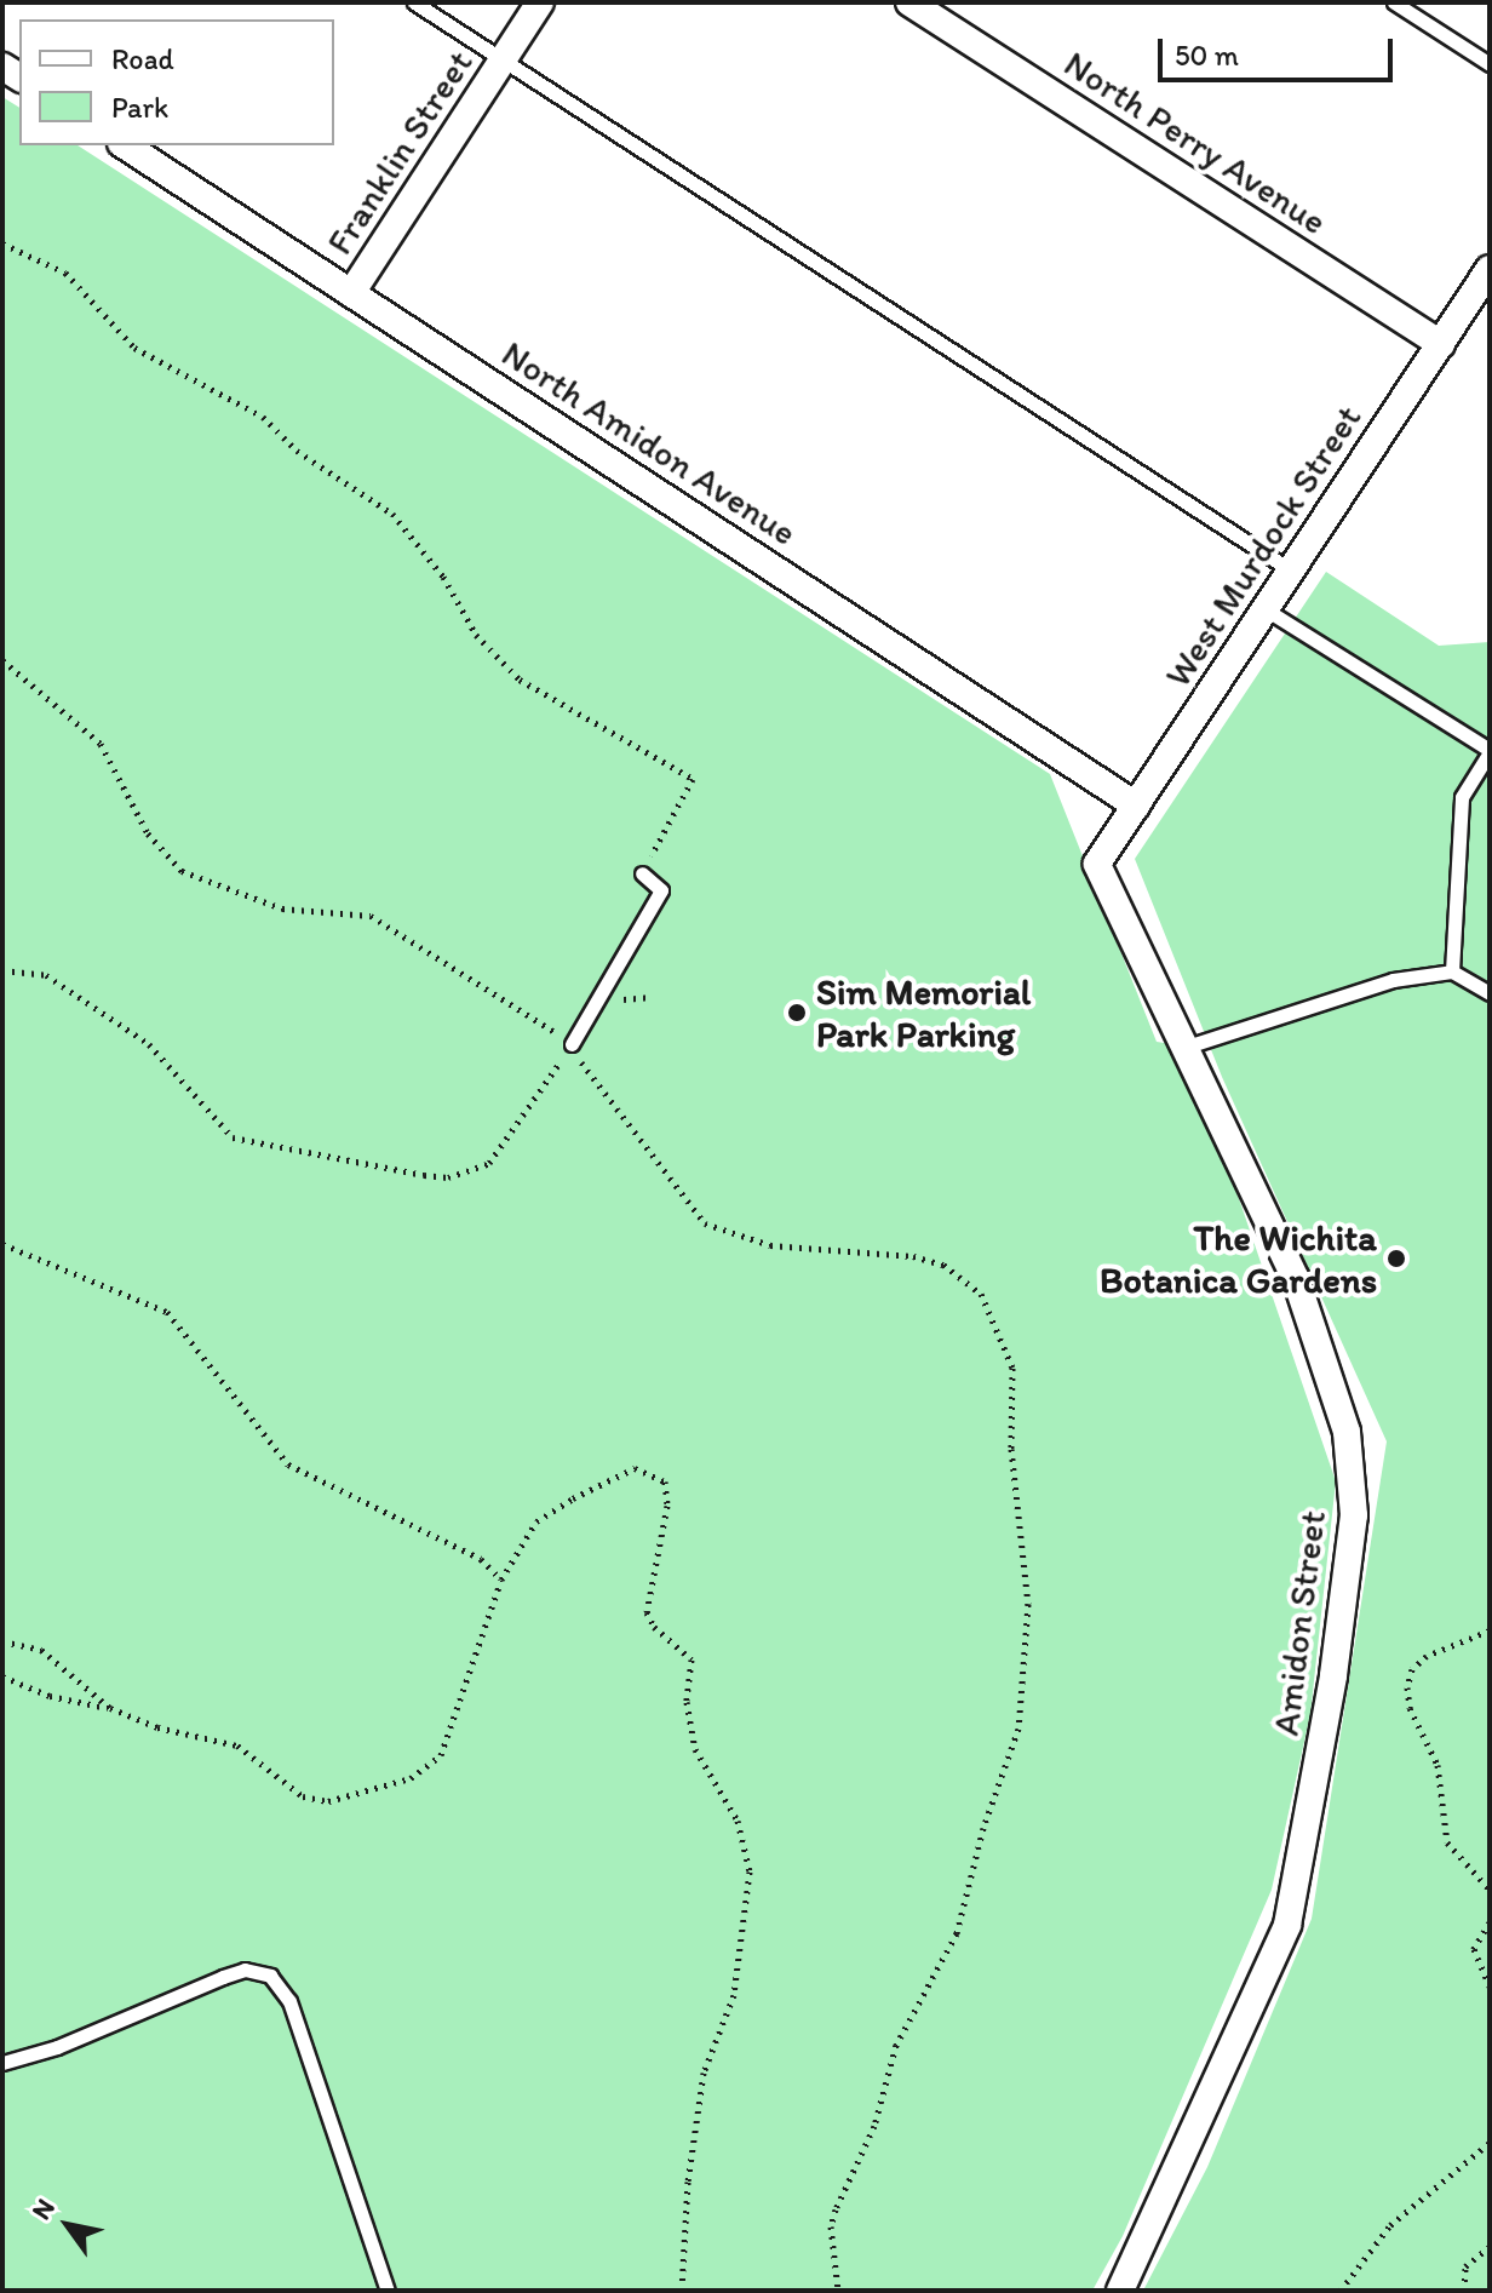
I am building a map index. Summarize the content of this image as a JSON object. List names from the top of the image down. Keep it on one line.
{"streets":{"street":["North Perry Avenue","Franklin Street","North Amidon Avenue","West Murdock Street","Amidon Street"]},"crossings":[["North Perry Avenue","West Murdock Street"],["Franklin Street","North Amidon Avenue"],["North Amidon Avenue","West Murdock Street"],["West Murdock Street","Amidon Street"]],"places":["Sim Memorial Park Parking","The Wichita Botanica Gardens"],"legend":["Road","Park"],"scale_bar":"50 m","north":"top left"}
